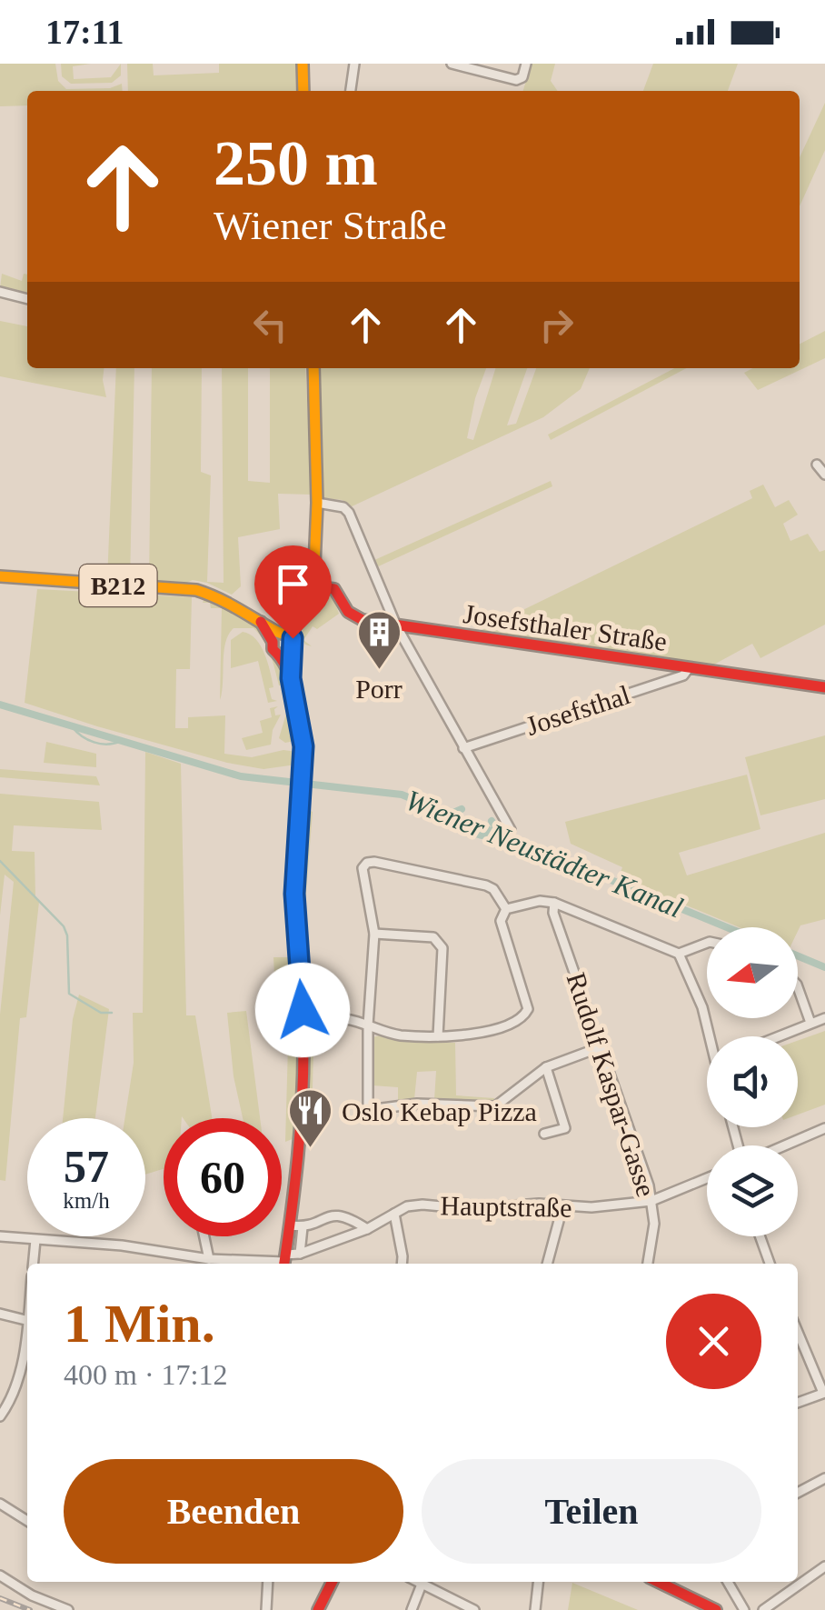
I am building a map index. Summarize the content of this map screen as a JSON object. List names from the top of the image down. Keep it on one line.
{"streets":{"main road":["B212","Josefsthaler Straße"],"street":["Josefsthal","Rudolf Kaspar-Gasse","Hauptstraße"]},"crossings":[["B212","Hauptstraße"],["Josefsthaler Straße","Josefsthal"],["Rudolf Kaspar-Gasse","Hauptstraße"]],"water":["Wiener Neustädter Kanal"],"places":{"building":["Porr"],"restaurant":["Oslo Kebap Pizza"]},"north":"left","page":{"status":"17:11","turn":["250 m","Wiener Straße"],"speed":"57 km/h","limit":"60","heading":["1 Min.","400 m · 17:12"],"buttons":["Beenden","Teilen"]}}
